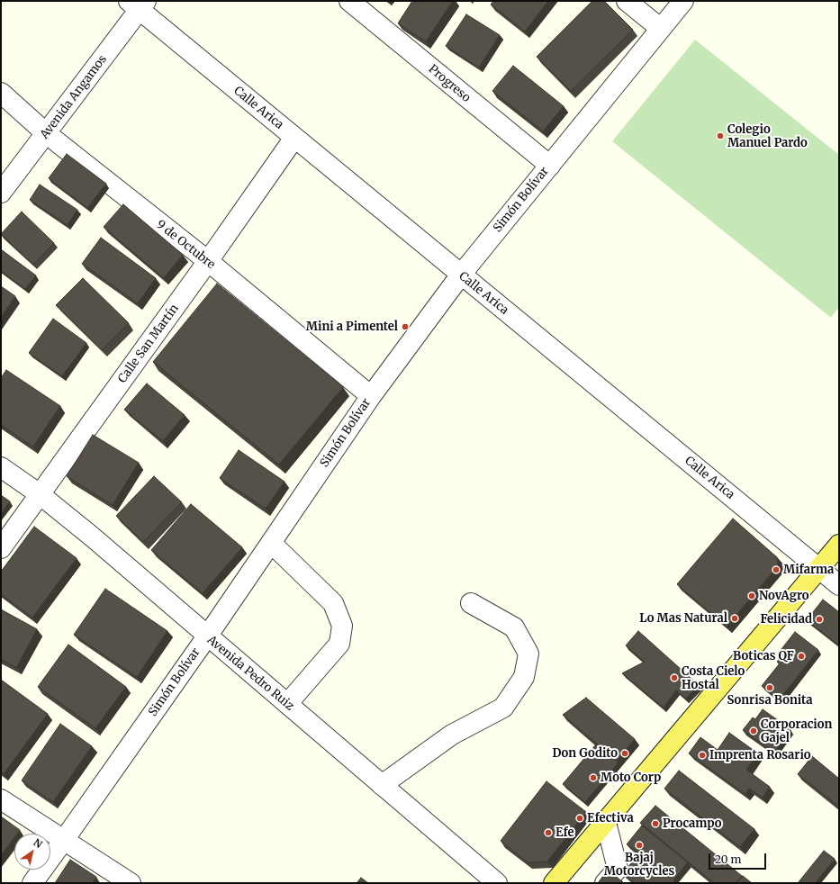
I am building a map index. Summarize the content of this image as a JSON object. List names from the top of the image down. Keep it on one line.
{"streets":{"street":["Progreso","Avenida Angamos","Calle Arica","Simón Bolívar","9 de Octubre","Calle San Martín","Avenida Pedro Ruiz"]},"crossings":[["Progreso","Simón Bolívar"],["Avenida Angamos","Calle Arica"],["Avenida Angamos","9 de Octubre"],["Calle Arica","Simón Bolívar"],["Calle Arica","Calle San Martín"],["Simón Bolívar","9 de Octubre"],["Simón Bolívar","Avenida Pedro Ruiz"],["9 de Octubre","Calle San Martín"],["Calle San Martín","Avenida Pedro Ruiz"]],"places":["Colegio Manuel Pardo","Mini a Pimentel","Mifarma","NovAgro","Lo Mas Natural","Felicidad","Boticas QF","Costa Cielo Hostal","Sonrisa Bonita","Corporacion Gajel","Don Godito","Imprenta Rosario","Moto Corp","Efectiva","Procampo","Efe","Bajaj Motorcycles"],"scale_bar":"20 m","north":"top right"}
